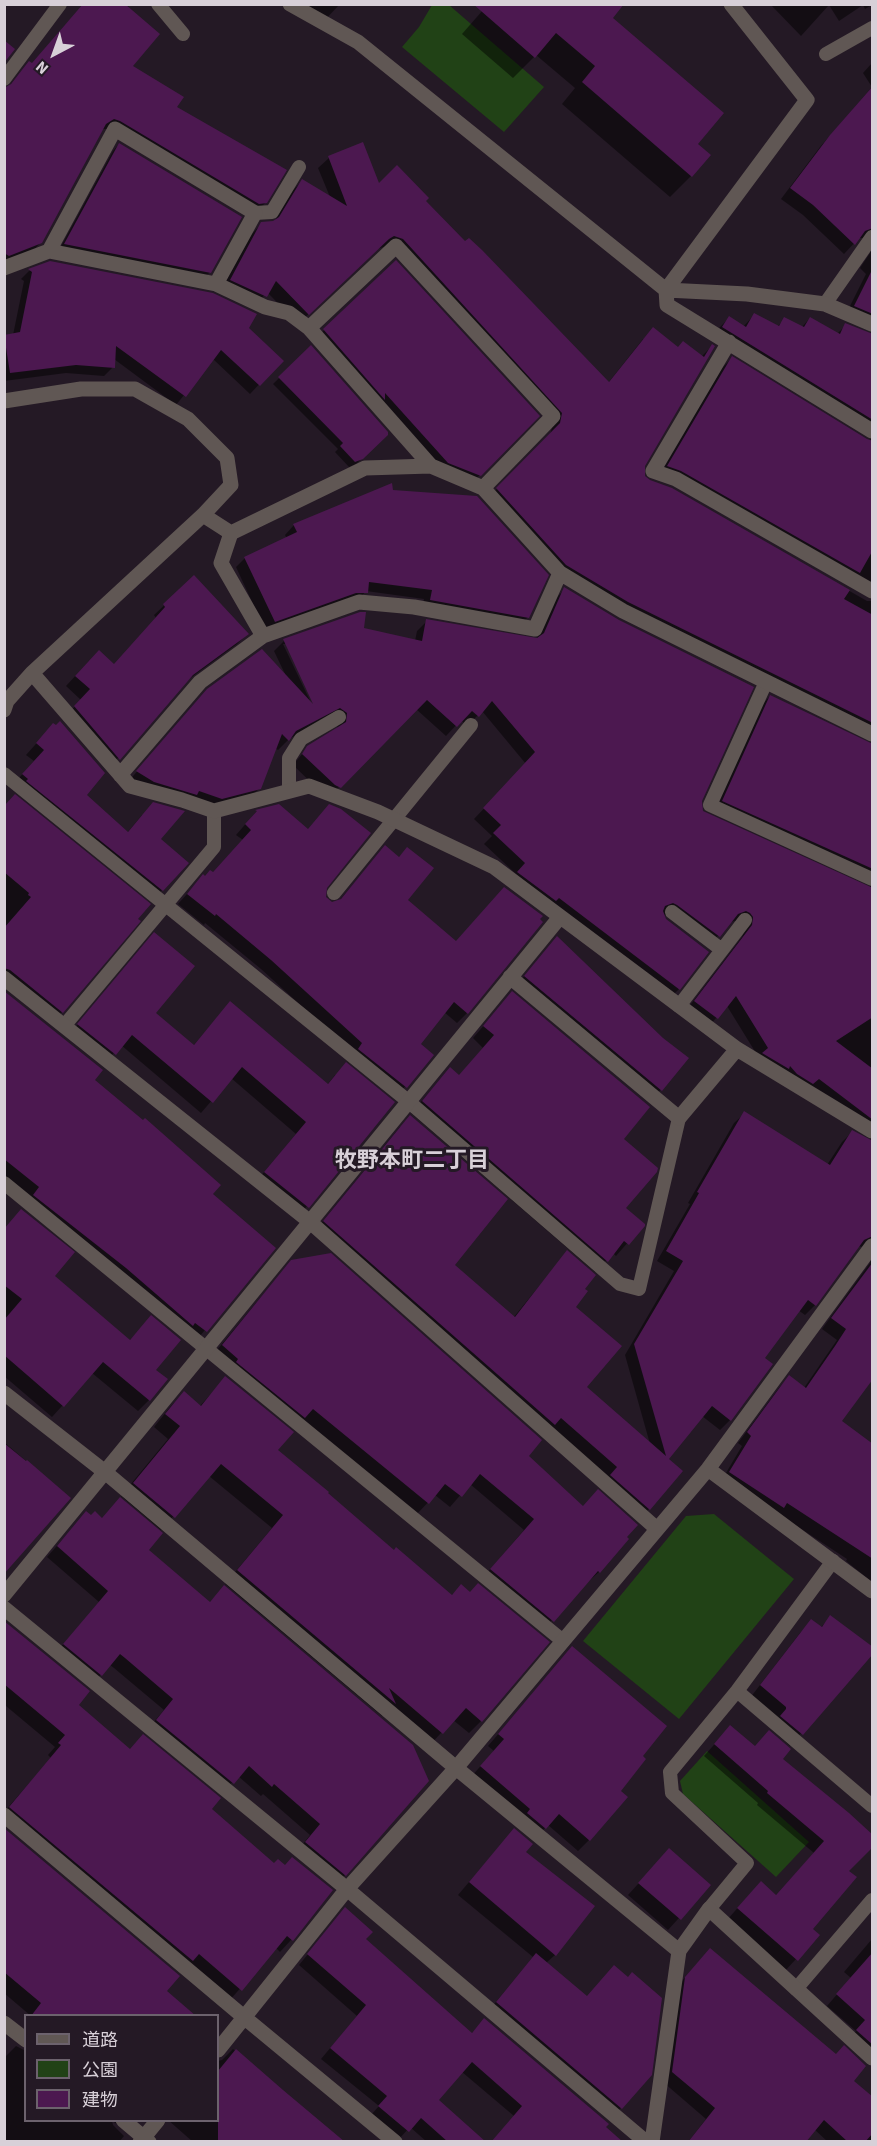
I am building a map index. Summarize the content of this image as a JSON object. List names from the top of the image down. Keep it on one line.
{"districts":["牧野本町二丁目"],"legend":["道路","公園","建物"],"north":"bottom left"}
